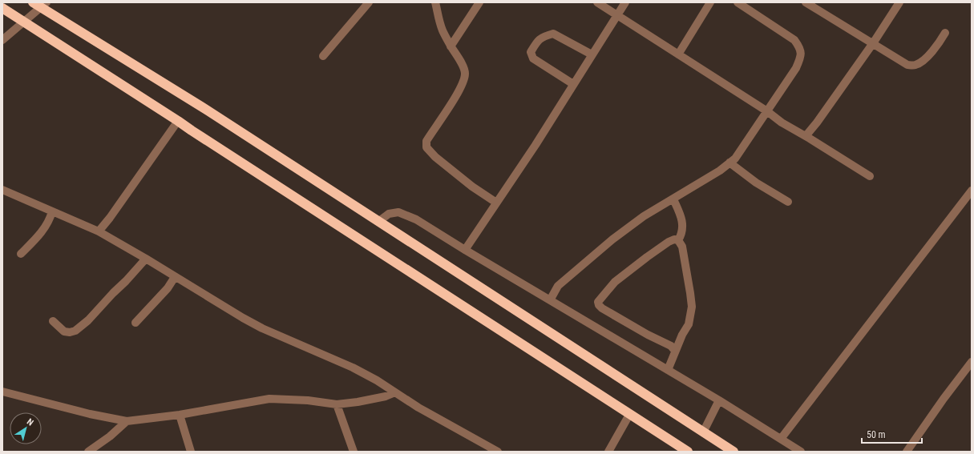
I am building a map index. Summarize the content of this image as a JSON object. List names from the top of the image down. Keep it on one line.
{"scale_bar":"50 m","north":"top right"}
